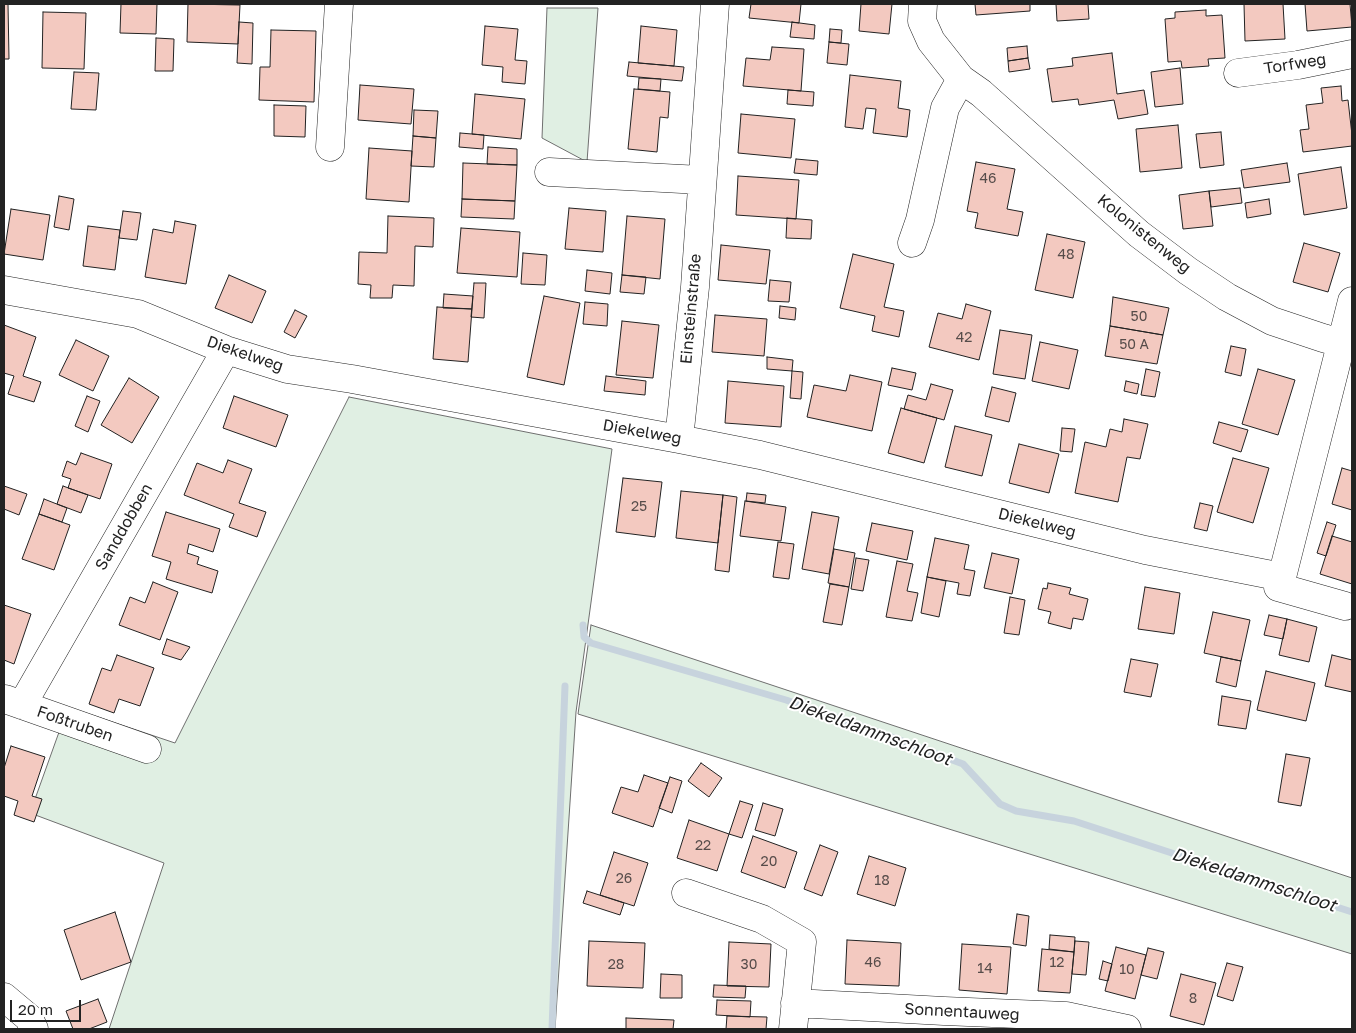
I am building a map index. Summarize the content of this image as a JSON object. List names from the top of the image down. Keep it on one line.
{"streets":{"street":["Torfweg","Kolonistenweg","Einsteinstraße","Diekelweg","Sanddobben","Foßtruben","Sonnentauweg"]},"crossings":[["Einsteinstraße","Diekelweg"],["Diekelweg","Sanddobben"],["Sanddobben","Foßtruben"]],"water":["Diekeldammschloot"],"house_numbers":["46","48","50","42","50 A","25","22","20","26","18","46","12","28","30","14","10","8"],"scale_bar":"20 m"}
